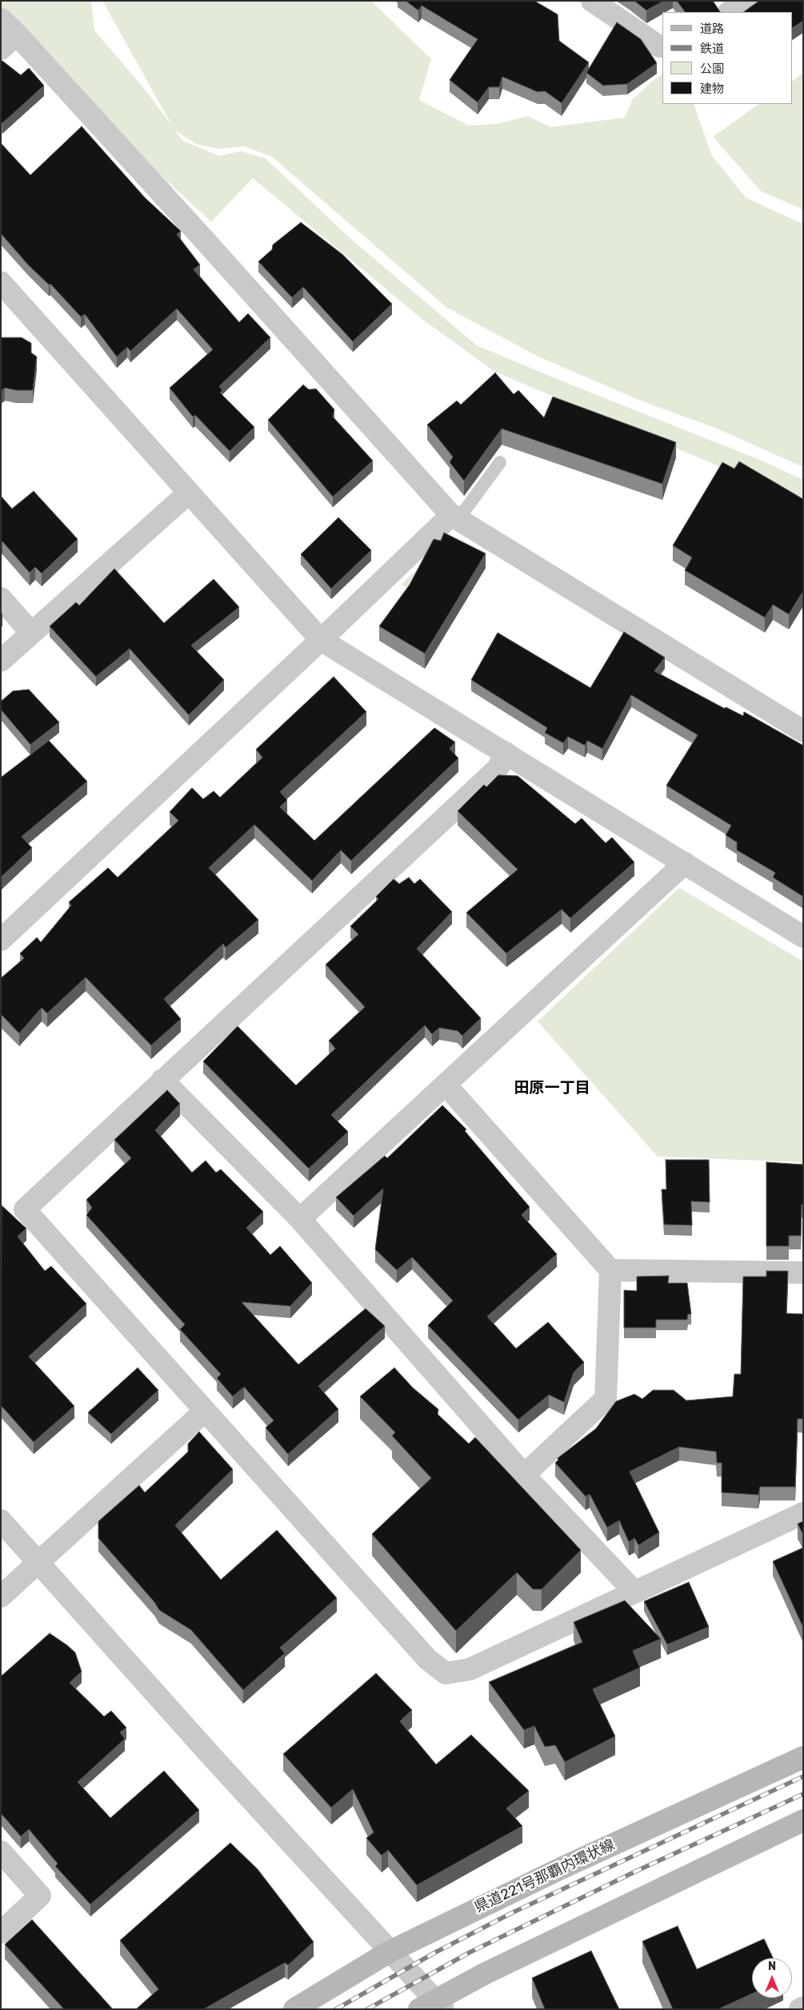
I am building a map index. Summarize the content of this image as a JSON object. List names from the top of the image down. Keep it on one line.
{"streets":{"main road":["県道221号那覇内環状線"]},"districts":["田原一丁目"],"legend":["道路","鉄道","公園","建物"],"north":"top"}
